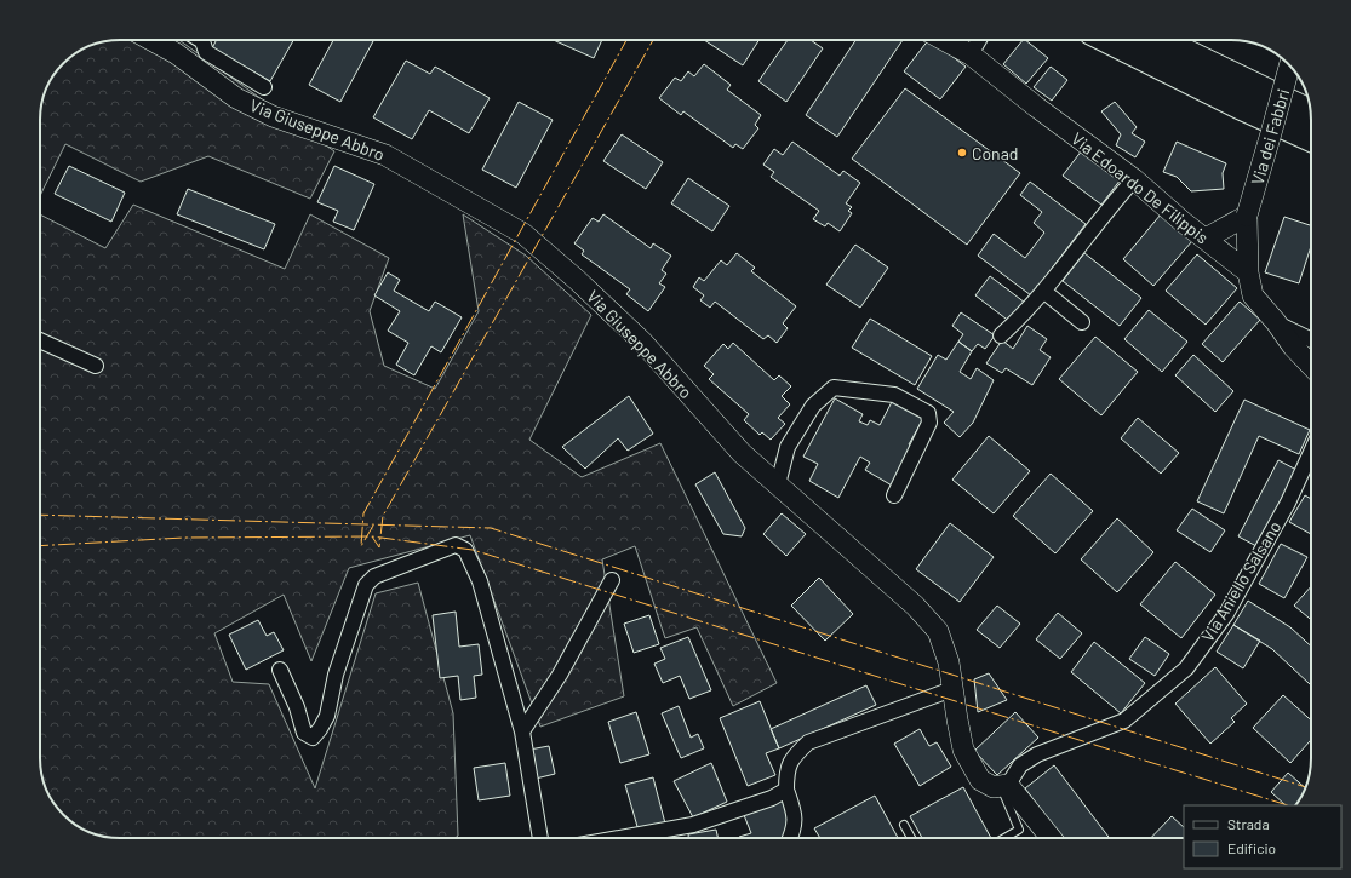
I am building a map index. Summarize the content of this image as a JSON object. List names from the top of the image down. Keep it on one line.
{"streets":{"street":["Via Giuseppe Abbro","Via dei Fabbri","Via Edoardo De Filippis","Via Aniello Salsano"]},"crossings":[["Via Giuseppe Abbro","Via Aniello Salsano"],["Via dei Fabbri","Via Edoardo De Filippis"]],"places":["Conad"],"legend":["Strada","Edificio"]}
